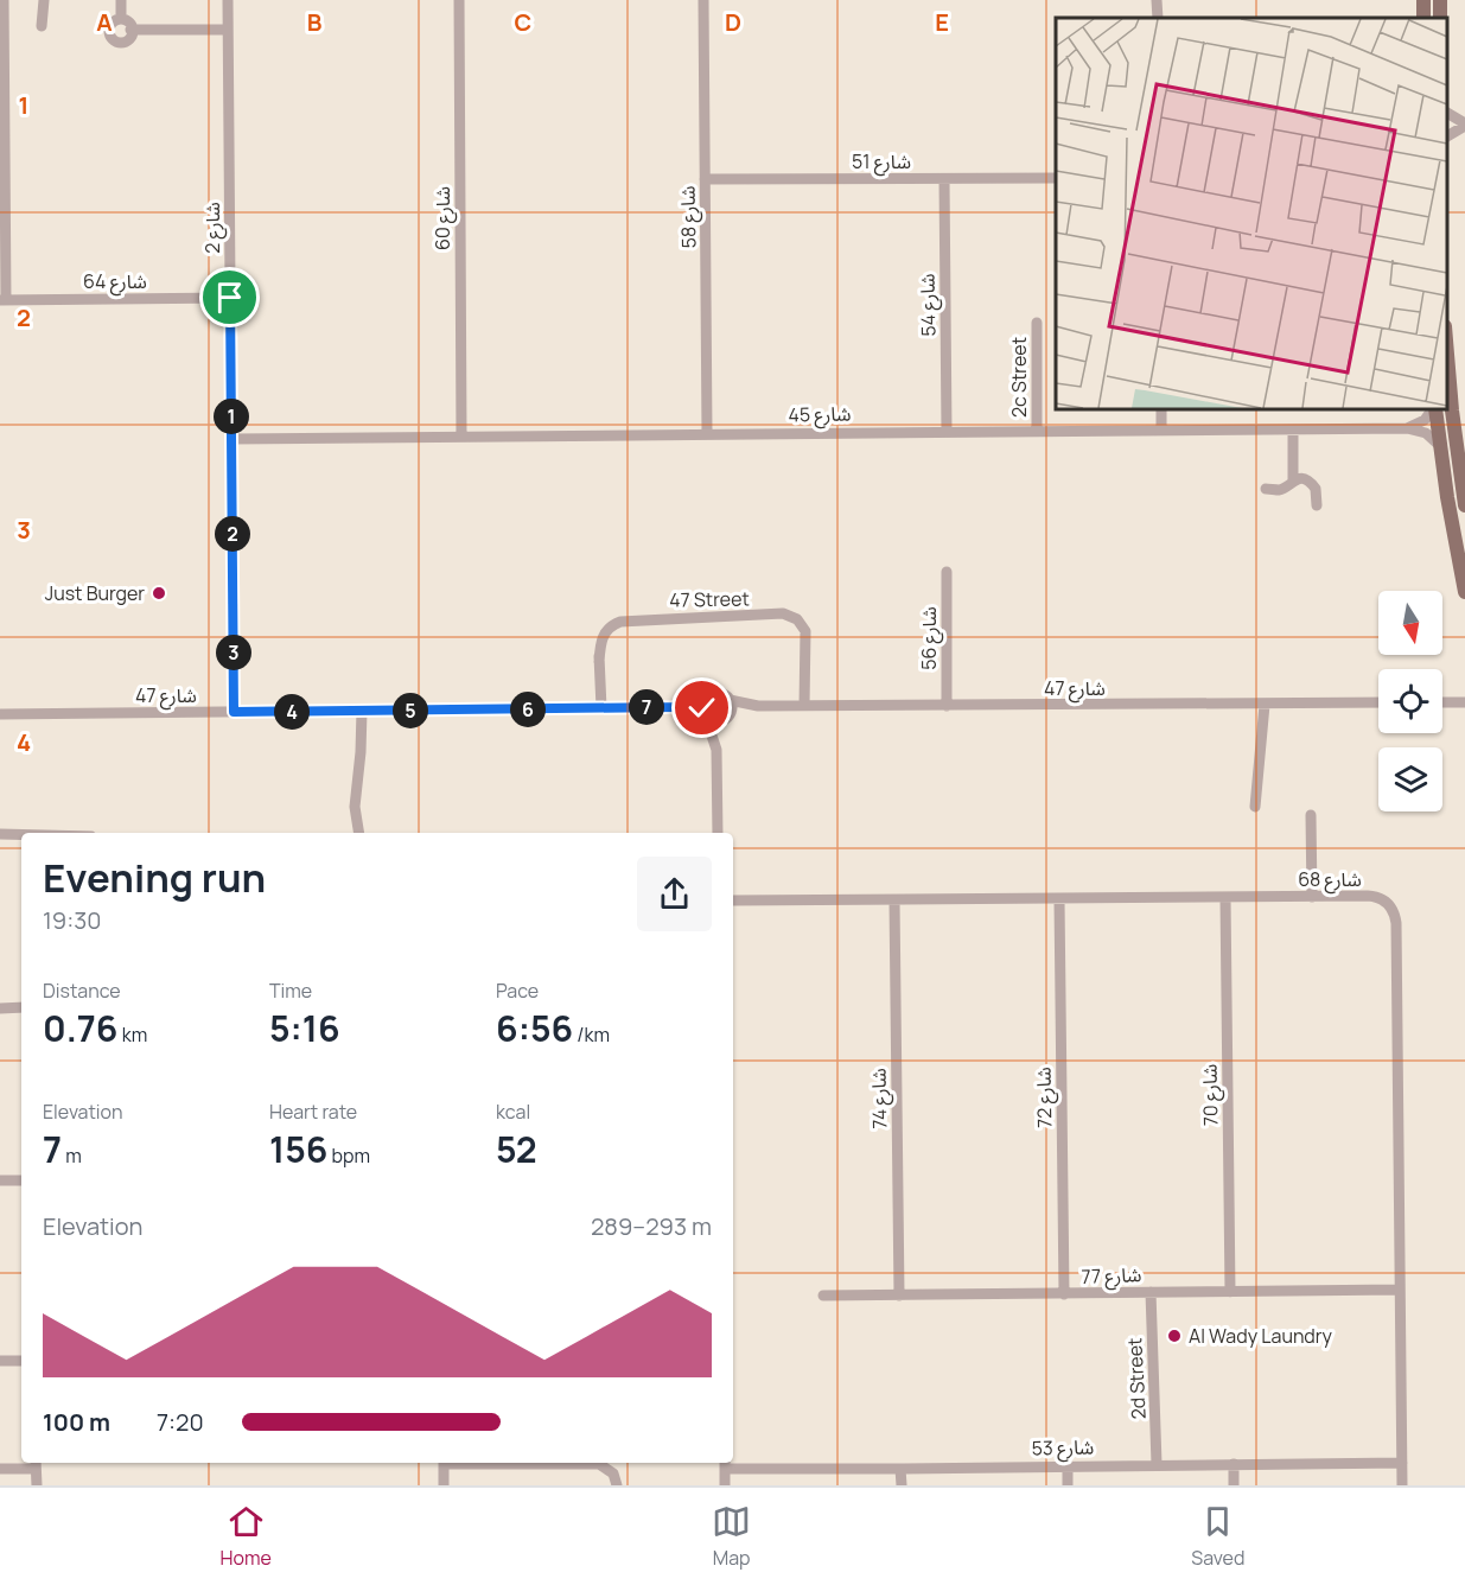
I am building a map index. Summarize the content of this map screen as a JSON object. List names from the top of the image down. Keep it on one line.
{"streets":{"street":["شارع 51","شارع 58","شارع 60","شارع 2","شارع 64","شارع 54","2c Street","شارع 45","47 Street","شارع 56","شارع 47","شارع 68","شارع 70","شارع 72","شارع 74","شارع 77","2d Street","شارع 53"]},"crossings":[["شارع 51","شارع 58"],["شارع 51","شارع 54"],["شارع 58","شارع 45"],["شارع 60","شارع 45"],["شارع 2","شارع 64"],["شارع 2","شارع 45"],["شارع 2","شارع 47"],["شارع 54","شارع 45"],["2c Street","شارع 45"],["47 Street","شارع 47"],["شارع 56","شارع 47"],["شارع 68","شارع 70"],["شارع 68","شارع 72"],["شارع 68","شارع 74"],["شارع 68","شارع 77"],["شارع 68","شارع 53"],["شارع 70","شارع 77"],["شارع 72","شارع 77"],["شارع 74","شارع 77"],["شارع 77","2d Street"],["2d Street","شارع 53"]],"places":["Just Burger","Al Wady Laundry"],"north":"bottom","page":{"pins":["1","2","3","7","6","5","4"],"heading":["Evening run","19:30"],"stats":[["Distance","0.76 km"],["Time","5:16"],["Pace","6:56 /km"],["Elevation","7 m"],["Heart rate","156 bpm"],["kcal","52"]],"chart":["Elevation","289–293 m"],"list":[{"name":"100 m","note":"7:20"}],"tabs":["Home","Map","Saved"]},"grid":{"columns":["A","B","C","D","E"],"rows":["1","2","3","4"]}}
